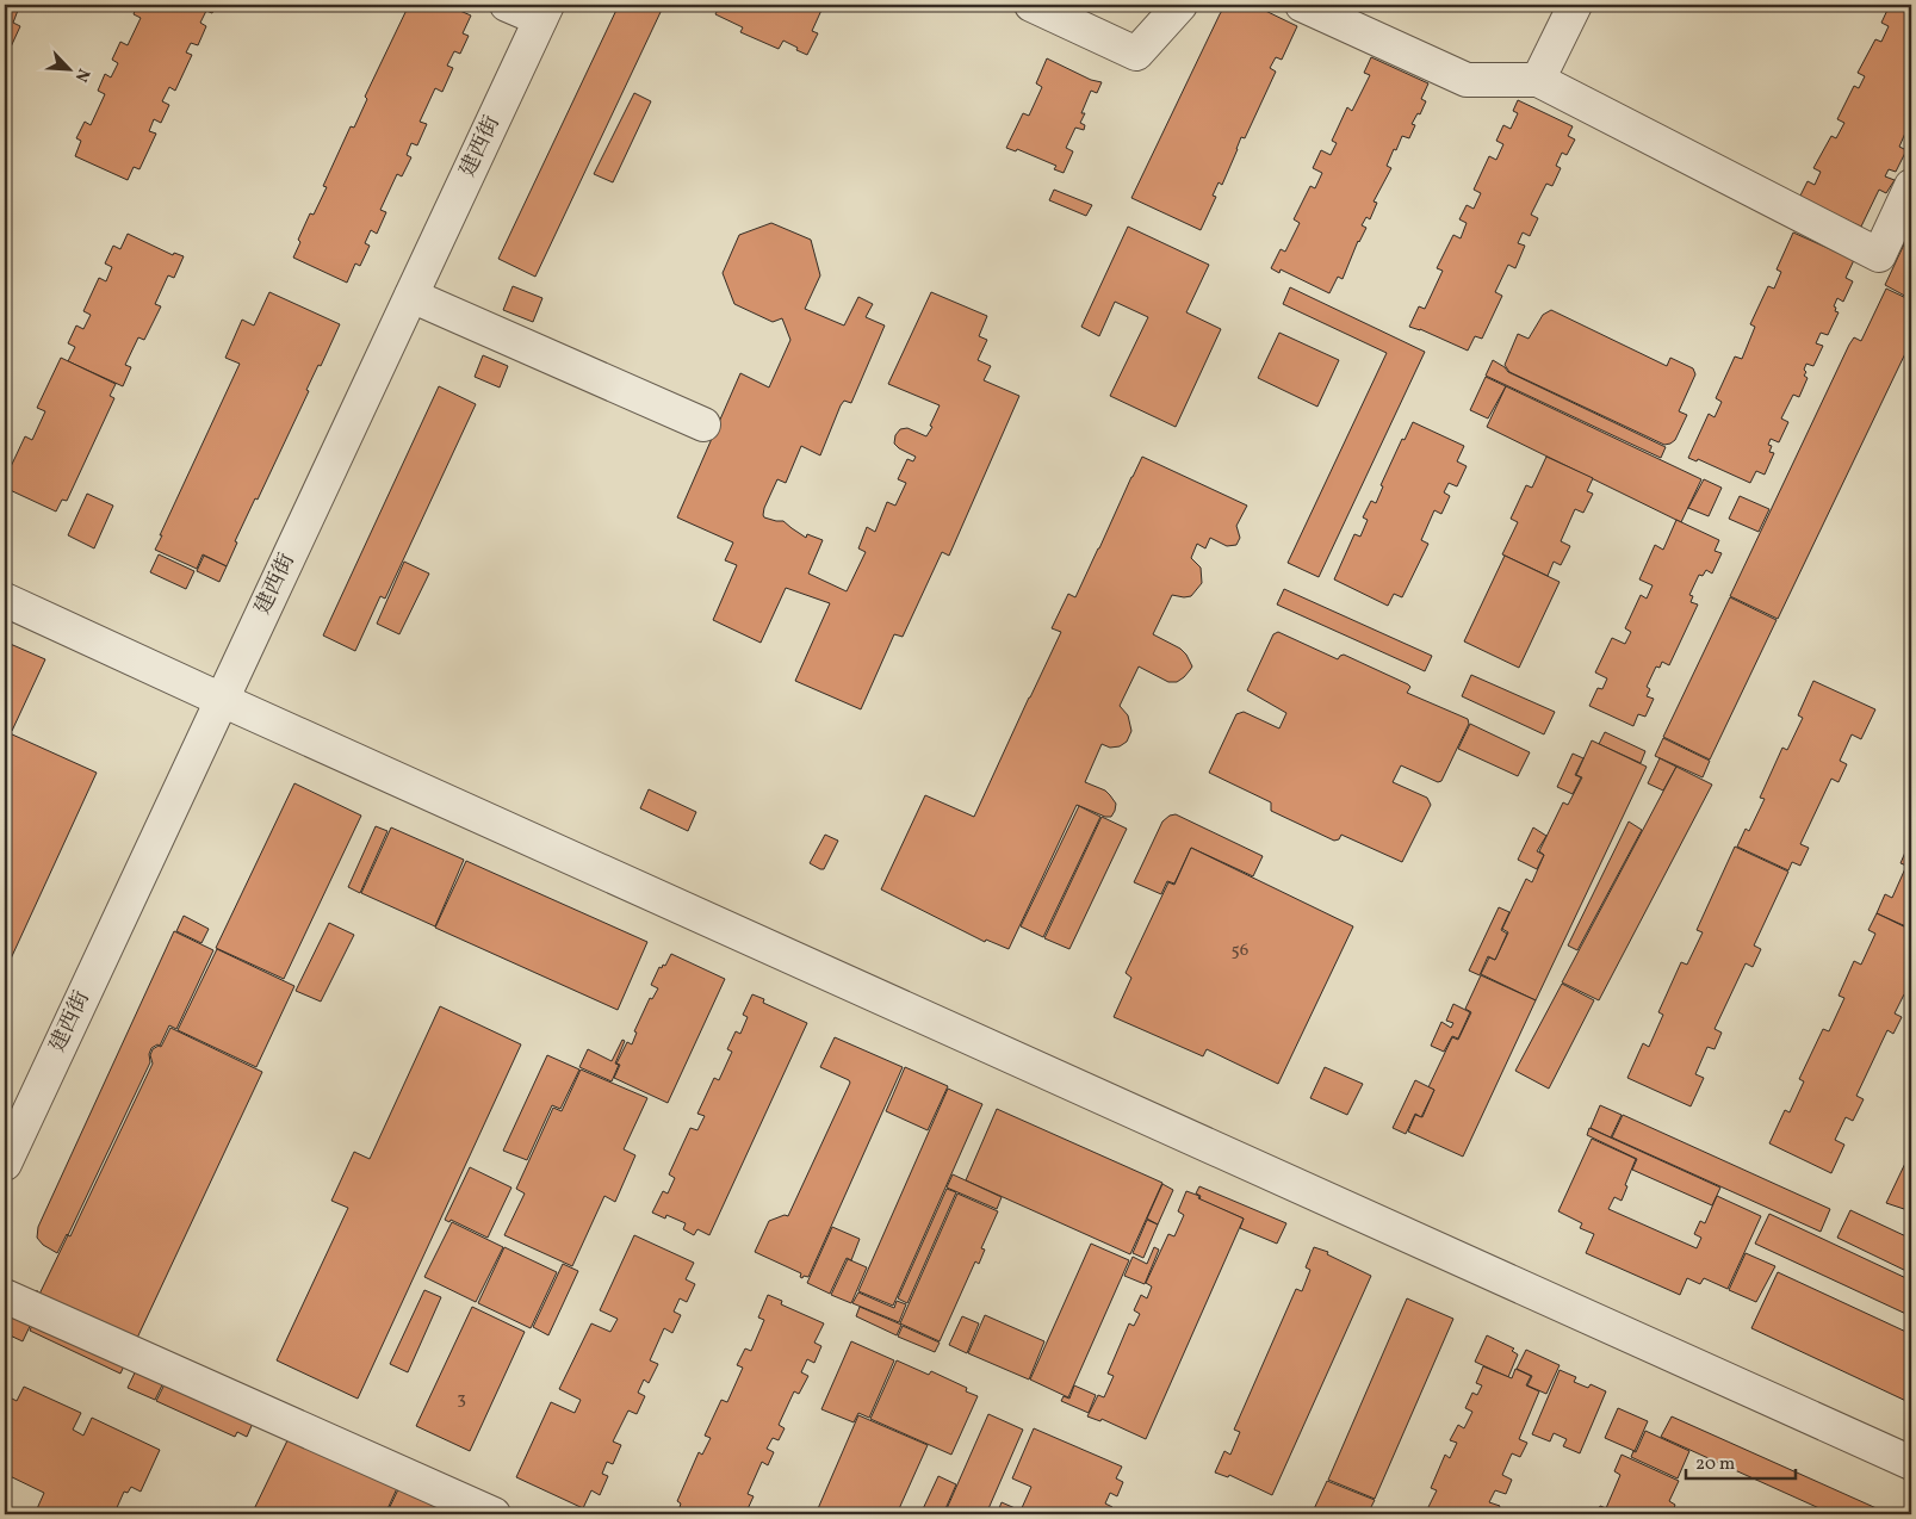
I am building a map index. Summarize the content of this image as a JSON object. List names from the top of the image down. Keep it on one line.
{"streets":{"street":["建西街"]},"house_numbers":["56","3"],"scale_bar":"20 m","north":"bottom right"}
